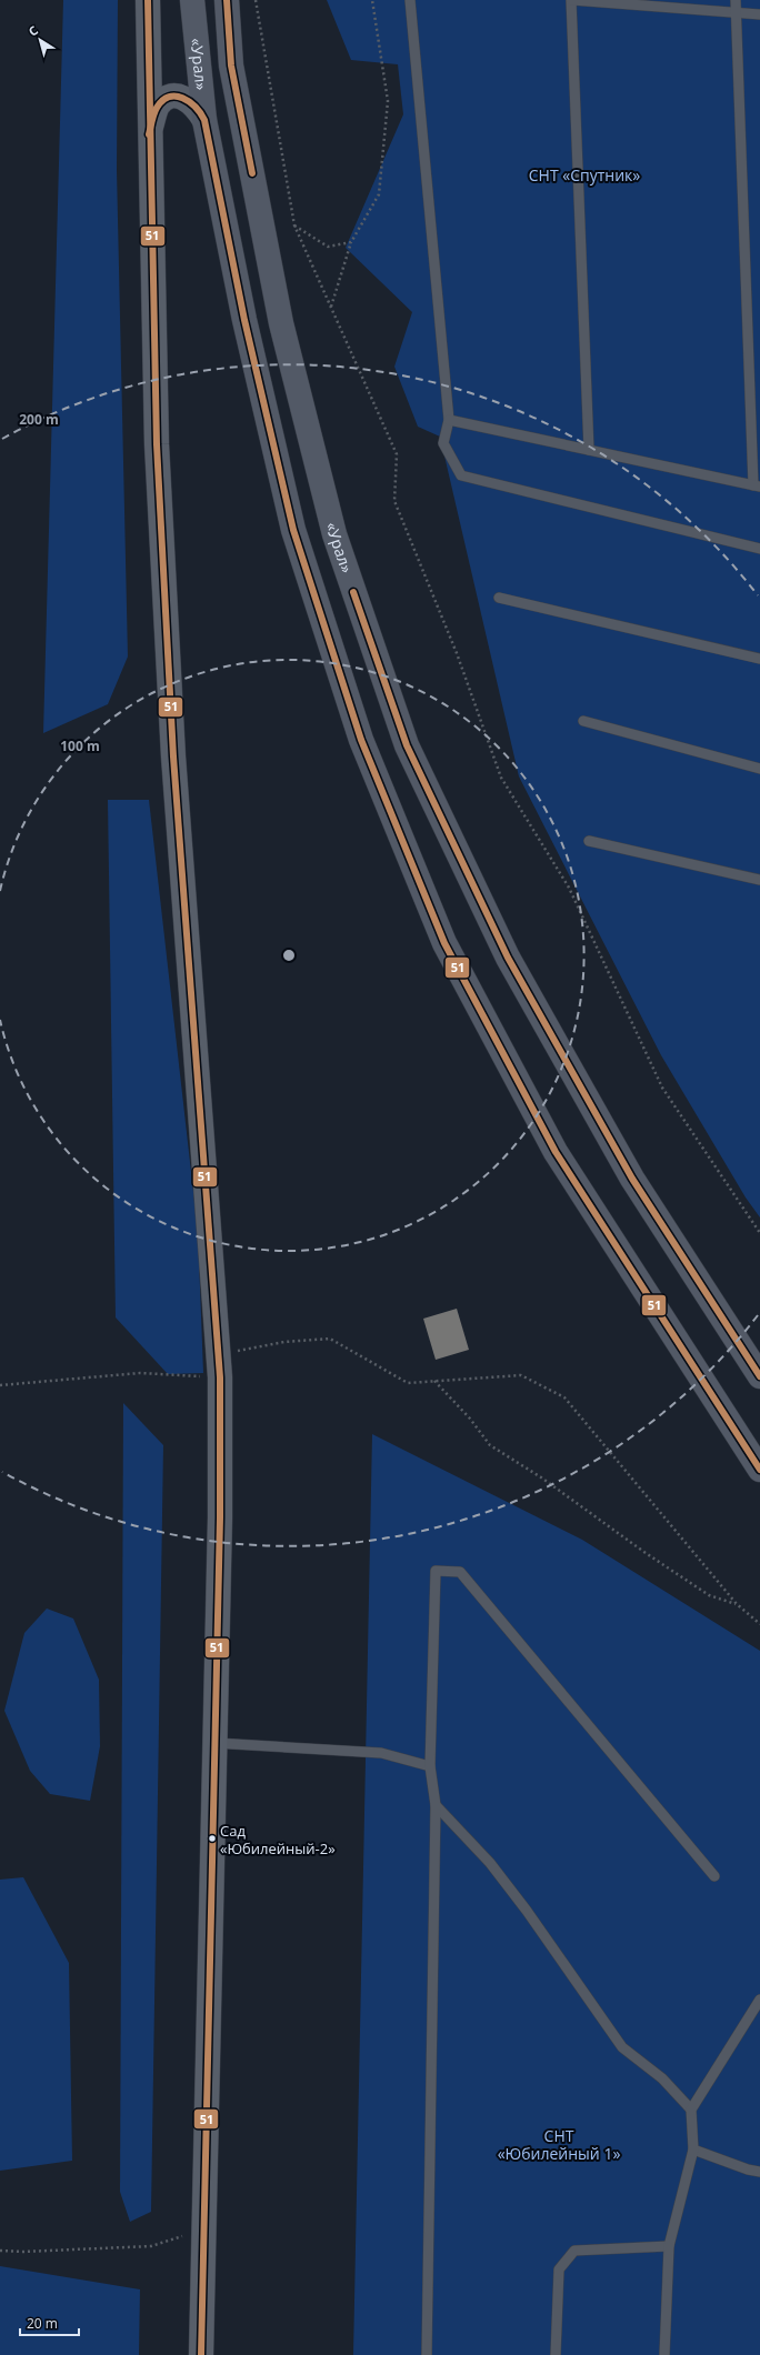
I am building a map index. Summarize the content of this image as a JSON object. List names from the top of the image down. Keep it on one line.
{"streets":{"main road":["«Урал»"]},"parks":["СНТ «Спутник»","СНТ «Юбилейный 1»"],"places":["Сад «Юбилейный-2»"],"lines":["transit line 51"],"scale_bar":"20 m","north":"top left","rings":["200 m","100 m"]}
